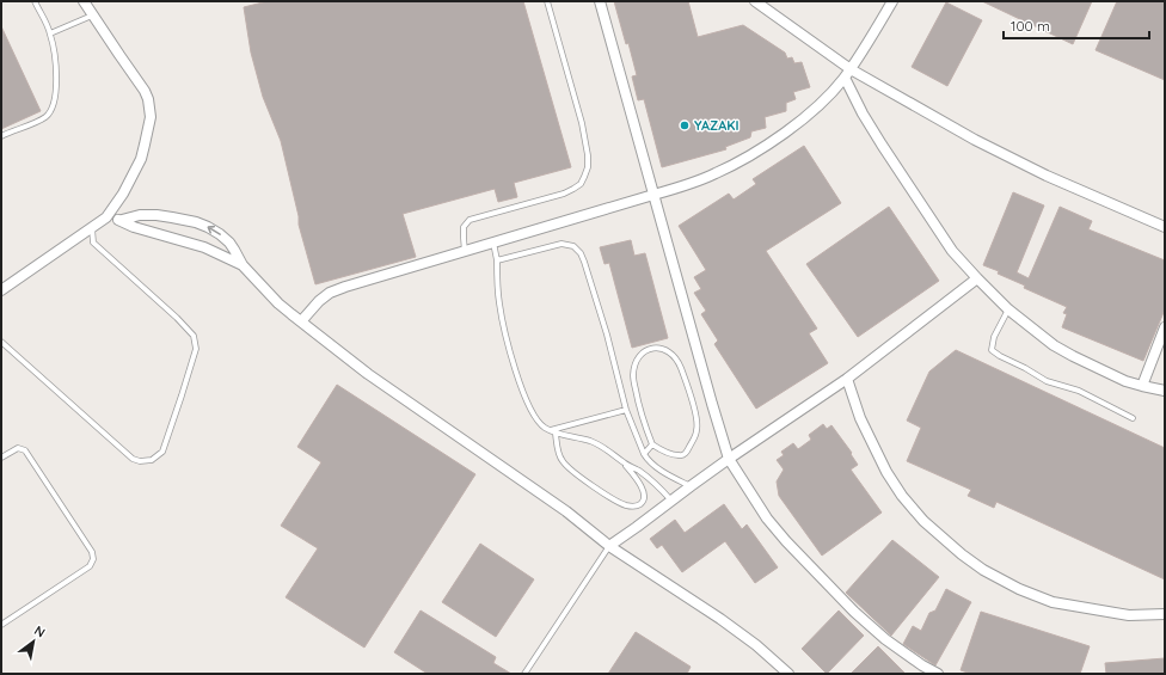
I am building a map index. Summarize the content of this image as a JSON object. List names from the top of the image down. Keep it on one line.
{"places":["YAZAKI"],"scale_bar":"100 m","north":"top right"}
